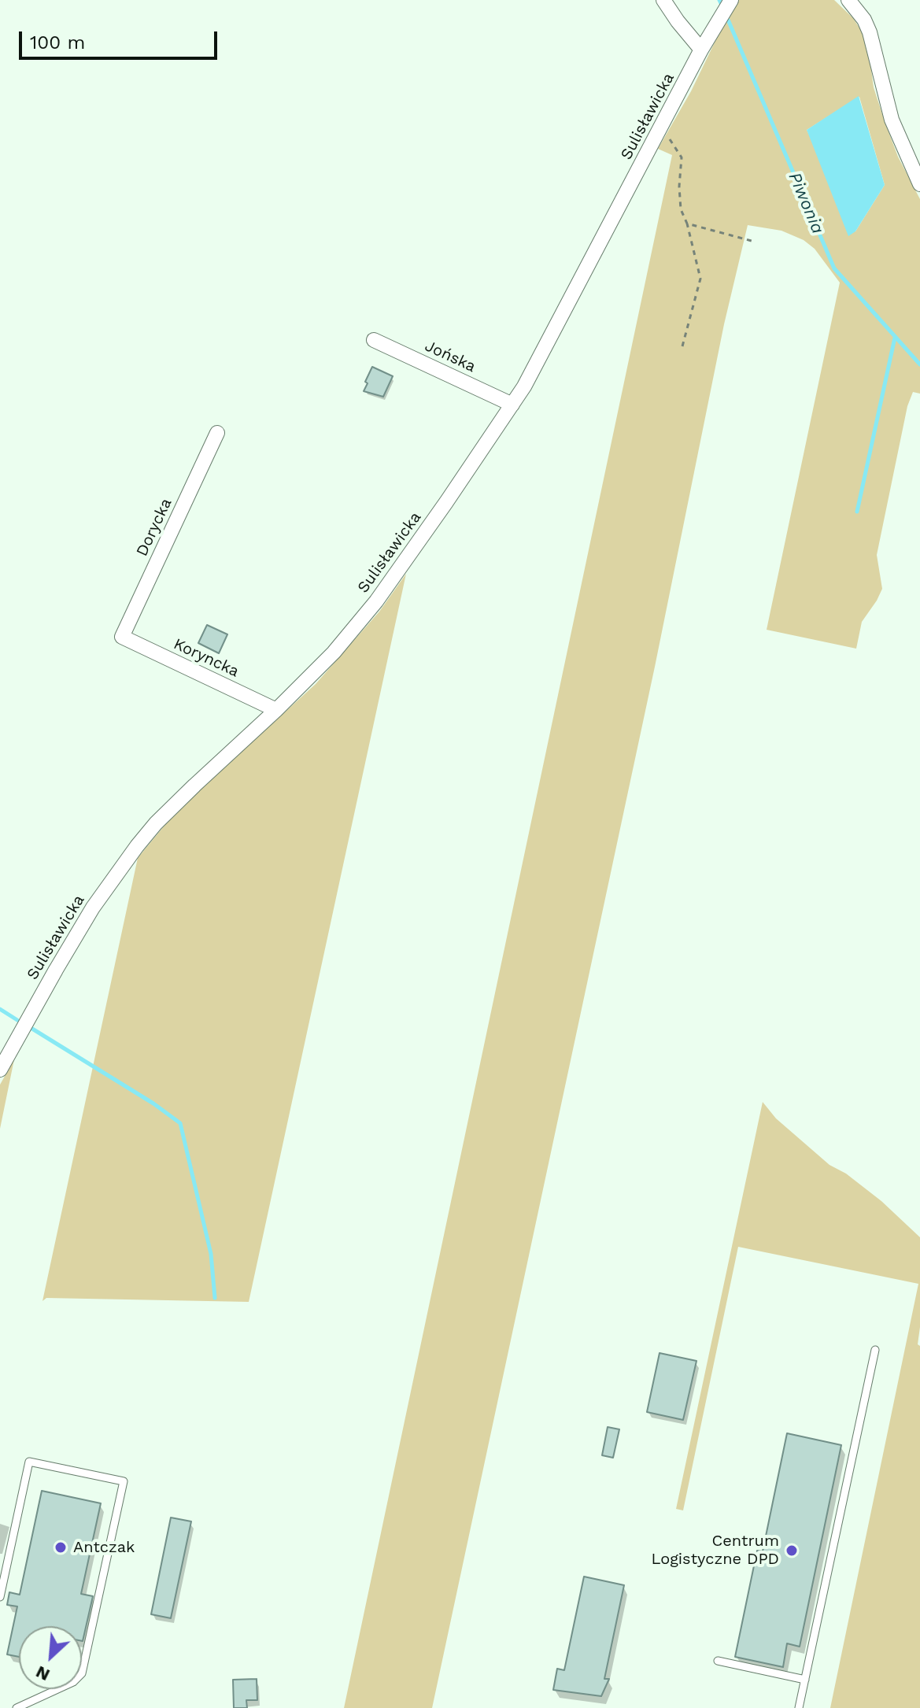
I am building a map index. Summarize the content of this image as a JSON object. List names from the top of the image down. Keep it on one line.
{"streets":{"street":["Sulisławicka","Jońska","Dorycka","Koryncka"]},"crossings":[["Sulisławicka","Jońska"],["Sulisławicka","Koryncka"],["Dorycka","Koryncka"]],"water":["Piwonia"],"places":["Antczak","Centrum Logistyczne DPD"],"scale_bar":"100 m","north":"bottom left"}
